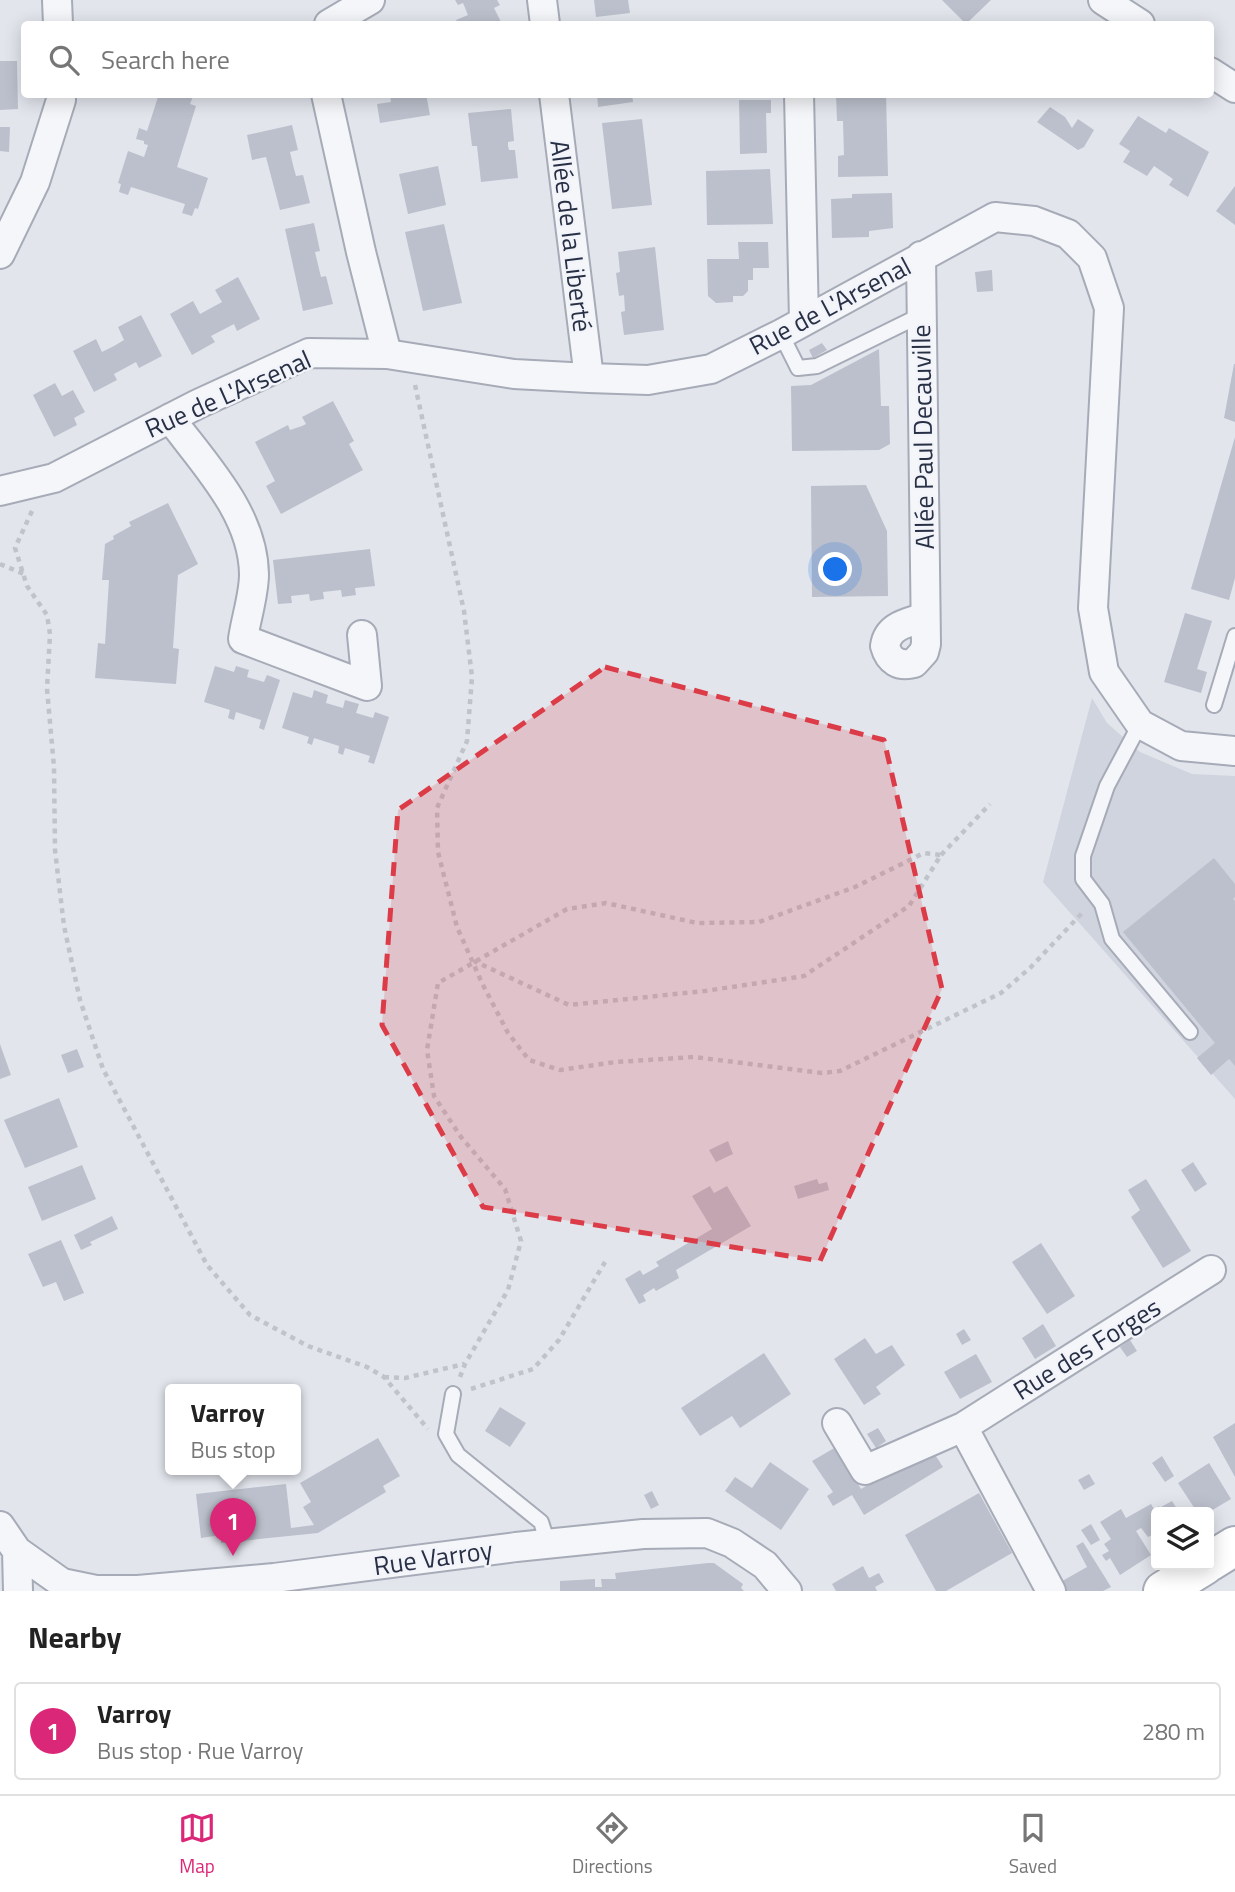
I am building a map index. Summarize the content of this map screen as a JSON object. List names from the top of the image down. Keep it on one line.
{"streets":{"street":["Allée de la Liberté","Rue de L'Arsenal","Allée Paul Decauville","Rue des Forges","Rue Varroy"]},"crossings":[["Allée de la Liberté","Rue de L'Arsenal"],["Rue de L'Arsenal","Allée Paul Decauville"]],"page":{"search":"Search here","popup":["Varroy","Bus stop"],"pins":"1","heading":"Nearby","list":[{"mark":"1","name":"Varroy","note":"Bus stop · Rue Varroy","value":"280 m"}],"nav":["Map","Directions","Saved"]}}
